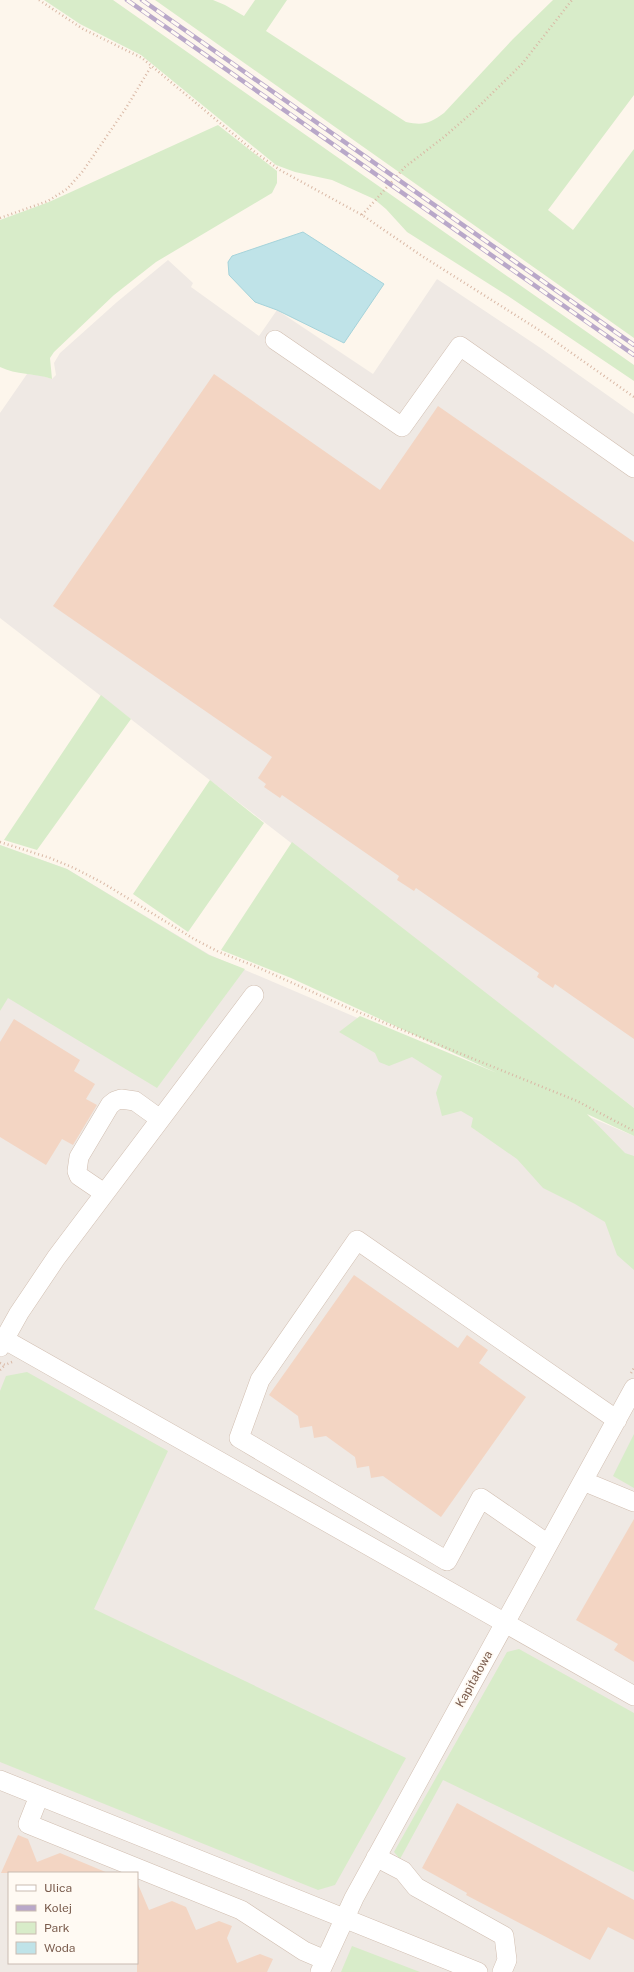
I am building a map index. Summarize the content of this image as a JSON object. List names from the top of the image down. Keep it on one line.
{"streets":{"street":["Kapitałowa"]},"legend":["Ulica","Kolej","Park","Woda"]}
